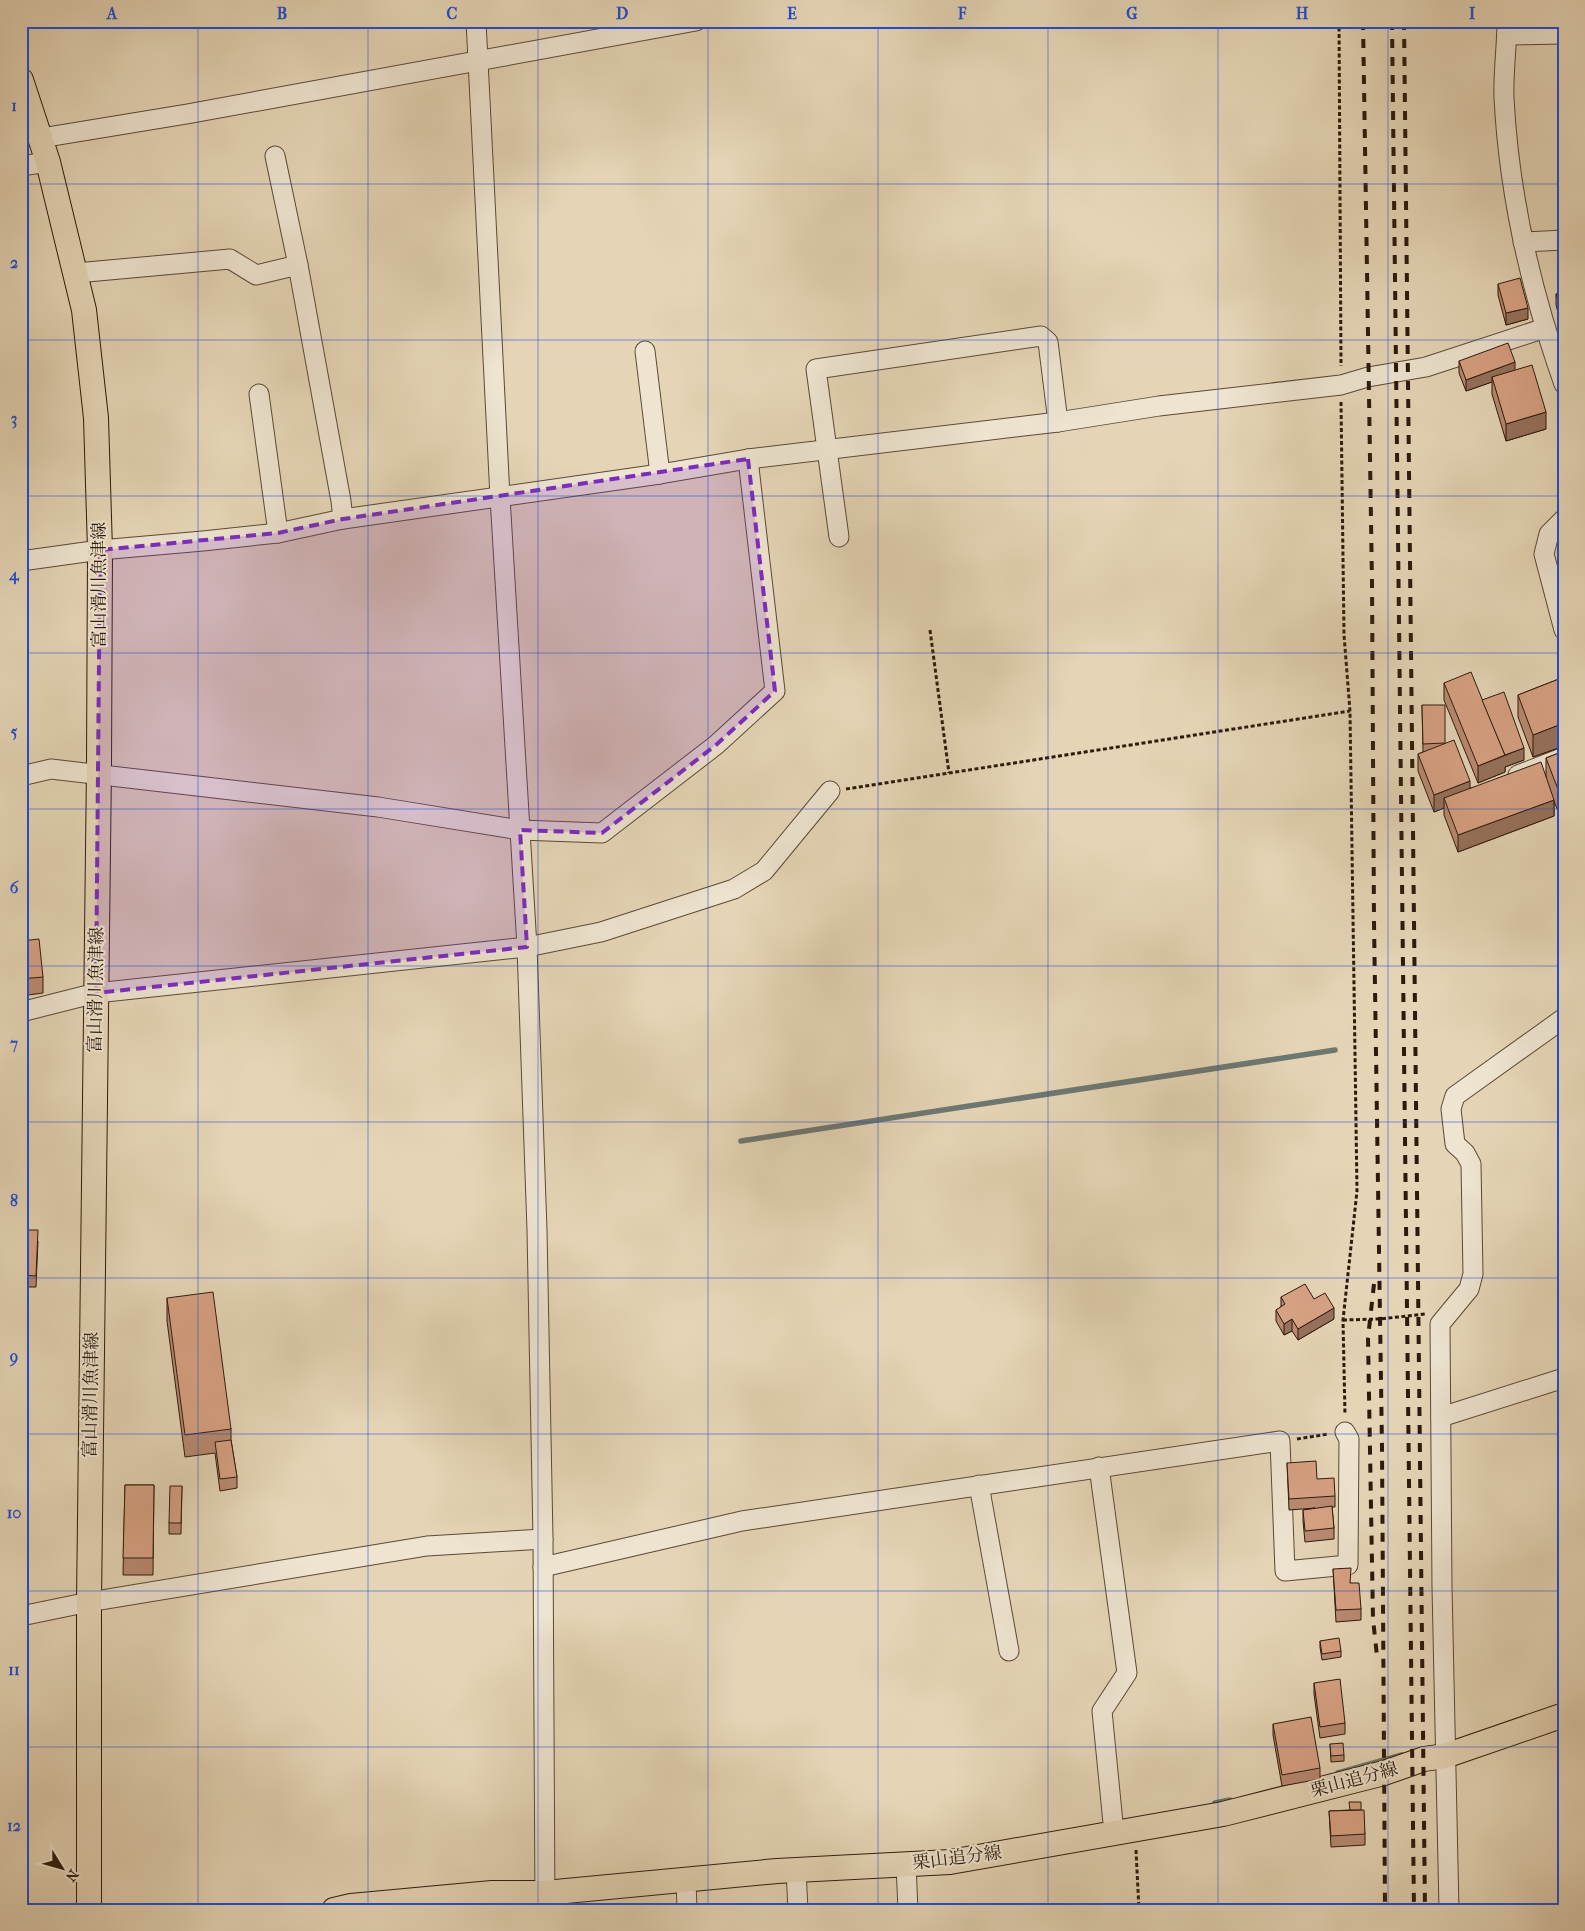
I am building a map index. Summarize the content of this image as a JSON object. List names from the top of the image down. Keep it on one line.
{"streets":{"main road":["富山滑川魚津線","栗山追分線"]},"north":"bottom right","grid":{"columns":["A","B","C","D","E","F","G","H","I"],"rows":["1","2","3","4","5","6","7","8","9","10","11","12"]}}
